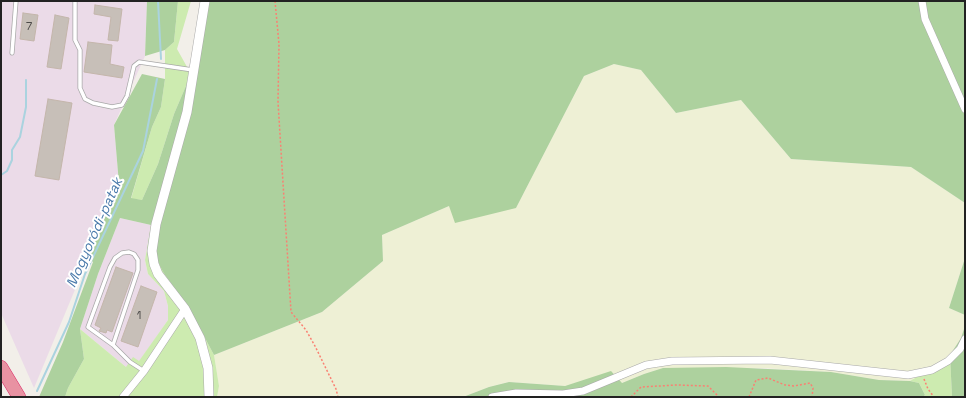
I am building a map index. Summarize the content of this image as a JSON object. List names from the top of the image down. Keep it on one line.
{"water":["Mogyoródi-patak"],"house_numbers":["7","1"]}
